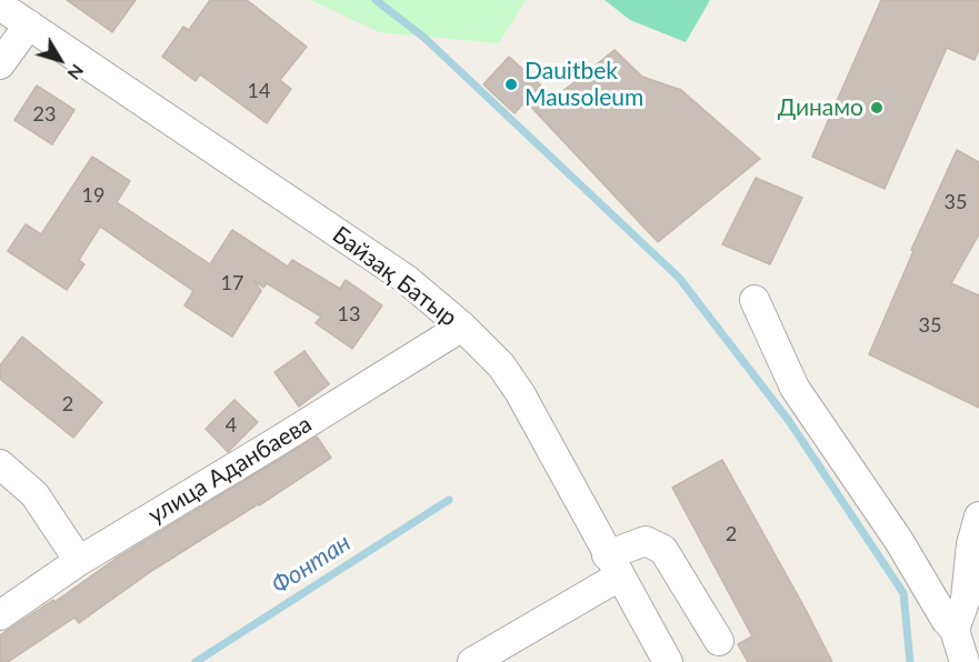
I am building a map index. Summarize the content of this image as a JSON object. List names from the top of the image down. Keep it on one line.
{"streets":{"street":["Байзақ Батыр","улица Аданбаева"]},"crossings":[["Байзақ Батыр","улица Аданбаева"]],"water":["Фонтан"],"places":["Dauitbek Mausoleum","Динамо"],"house_numbers":["14","23","19","35","17","13","35","2","4","2"],"north":"bottom right"}
